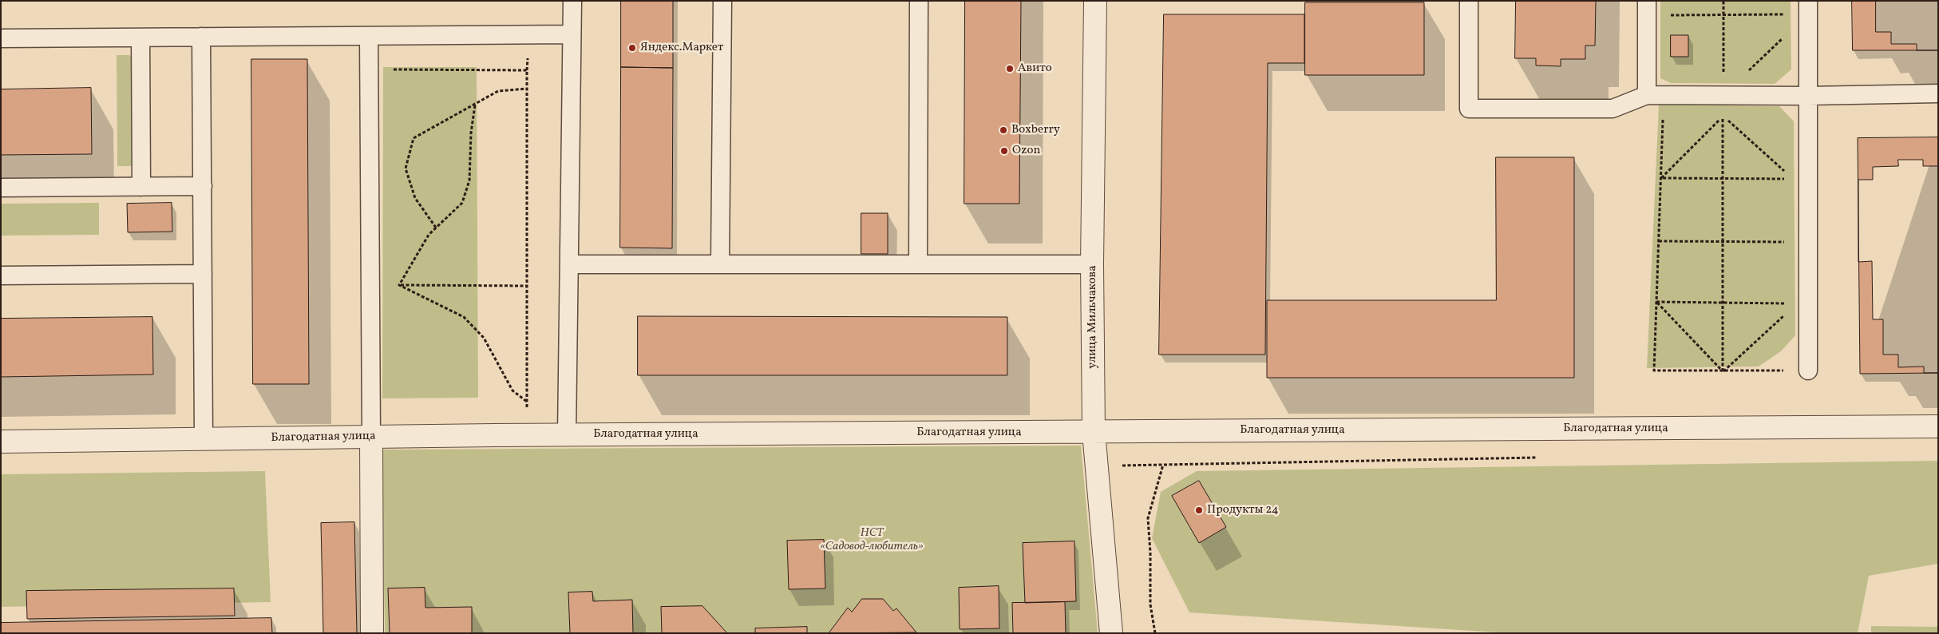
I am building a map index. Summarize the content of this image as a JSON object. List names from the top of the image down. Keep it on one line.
{"streets":{"street":["улица Мильчакова","Благодатная улица"]},"crossings":[["улица Мильчакова","Благодатная улица"]],"parks":["НСТ «Садовод-любитель»"],"places":["Яндекс.Маркет","Авито","Boxberry","Ozon","Продукты 24"]}
